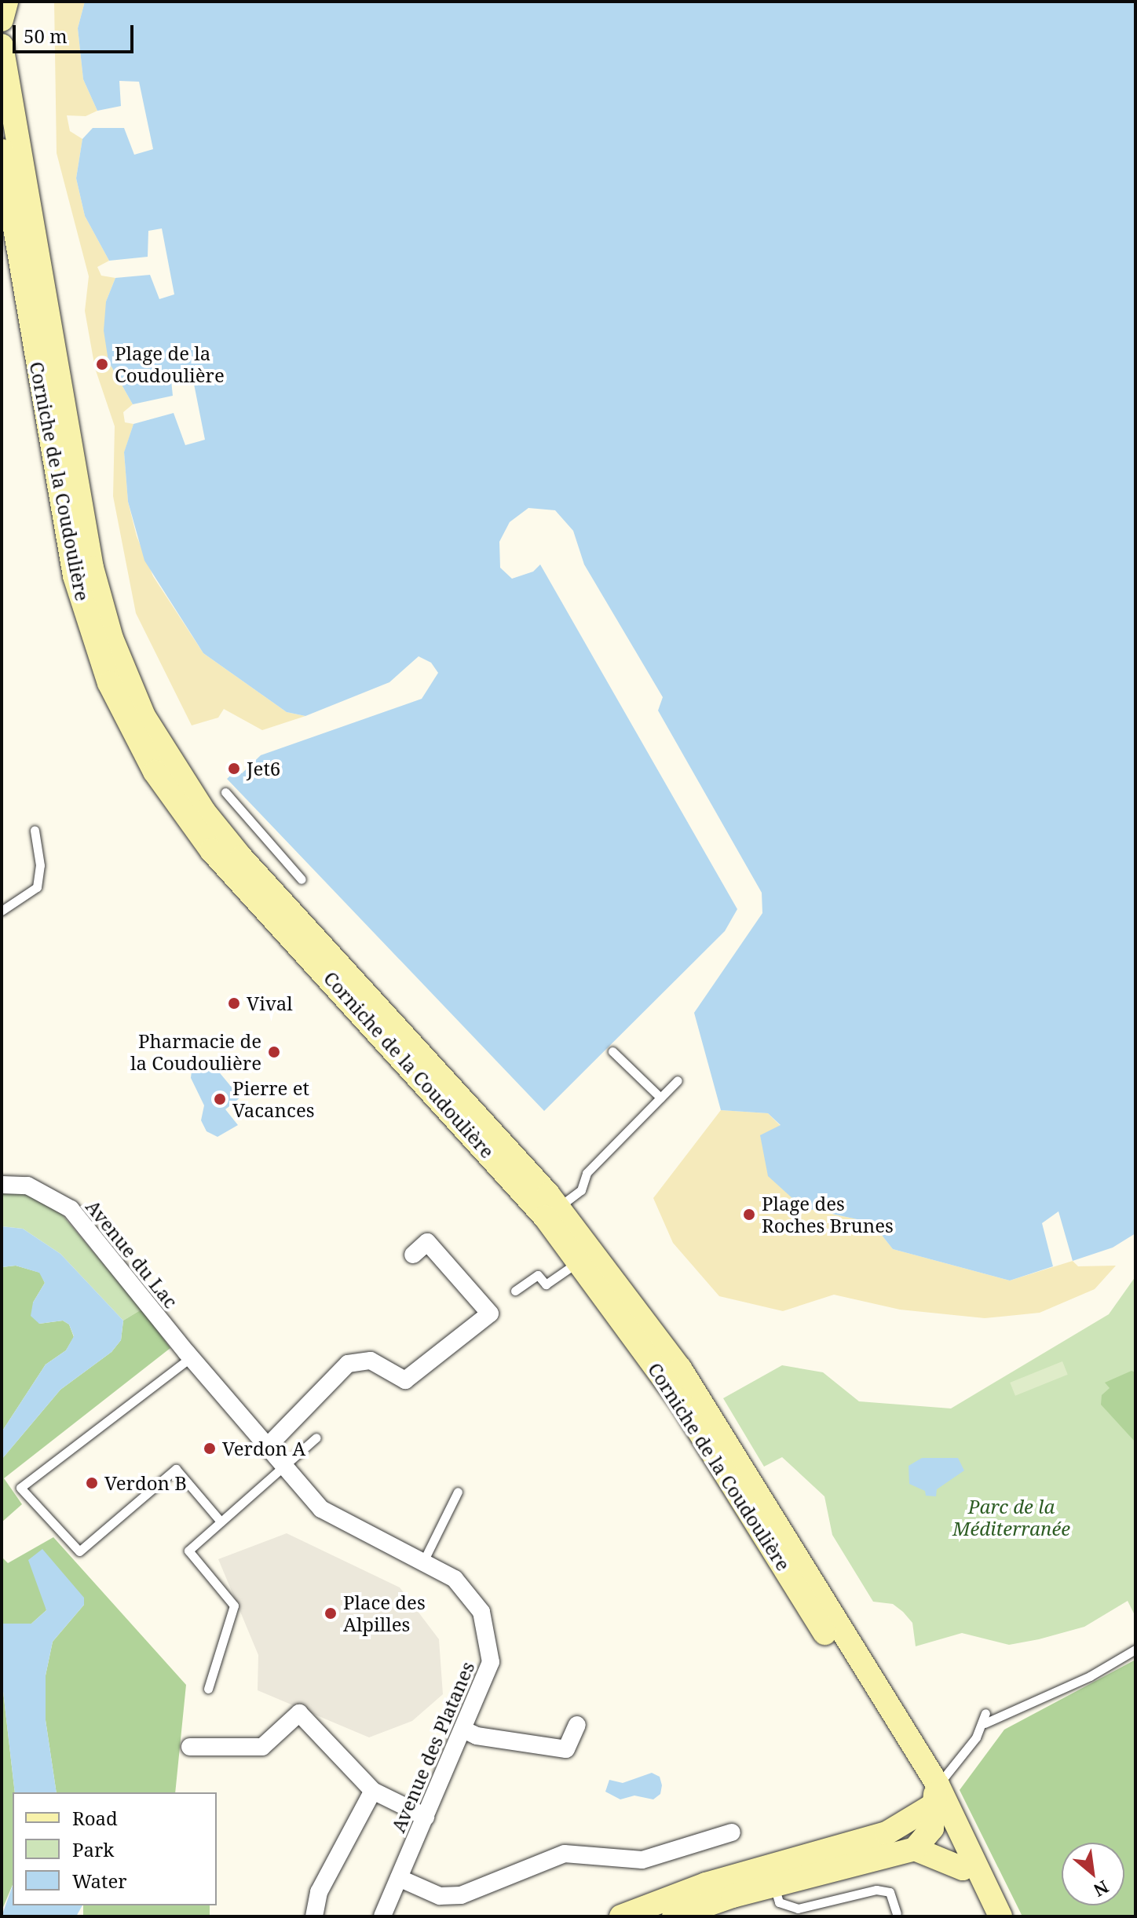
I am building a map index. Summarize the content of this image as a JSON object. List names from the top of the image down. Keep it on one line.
{"streets":{"main road":["Corniche de la Coudoulière"],"street":["Avenue du Lac","Avenue des Platanes"]},"crossings":[["Avenue du Lac","Avenue des Platanes"]],"parks":["Parc de la Méditerranée"],"places":["Plage de la Coudoulière","Jet6","Vival","Pharmacie de la Coudoulière","Pierre et Vacances","Plage des Roches Brunes","Verdon A","Verdon B","Place des Alpilles"],"legend":["Road","Park","Water"],"scale_bar":"50 m","north":"bottom right"}
